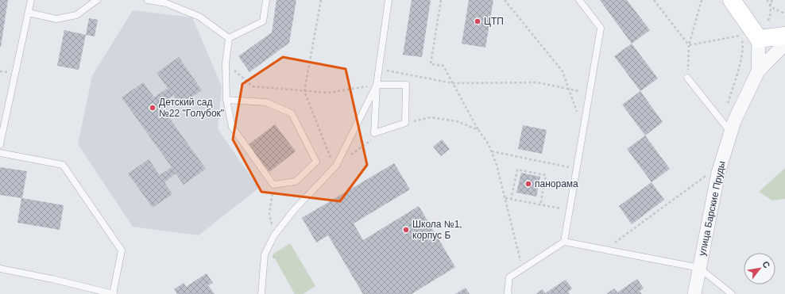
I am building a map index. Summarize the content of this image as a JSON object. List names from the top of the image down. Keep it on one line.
{"streets":{"street":["улица Барские Пруды"]},"places":["ЦТП","Детский сад №22 \"Голубок\"","панорама","Школа №1, корпус Б"],"north":"top right"}
